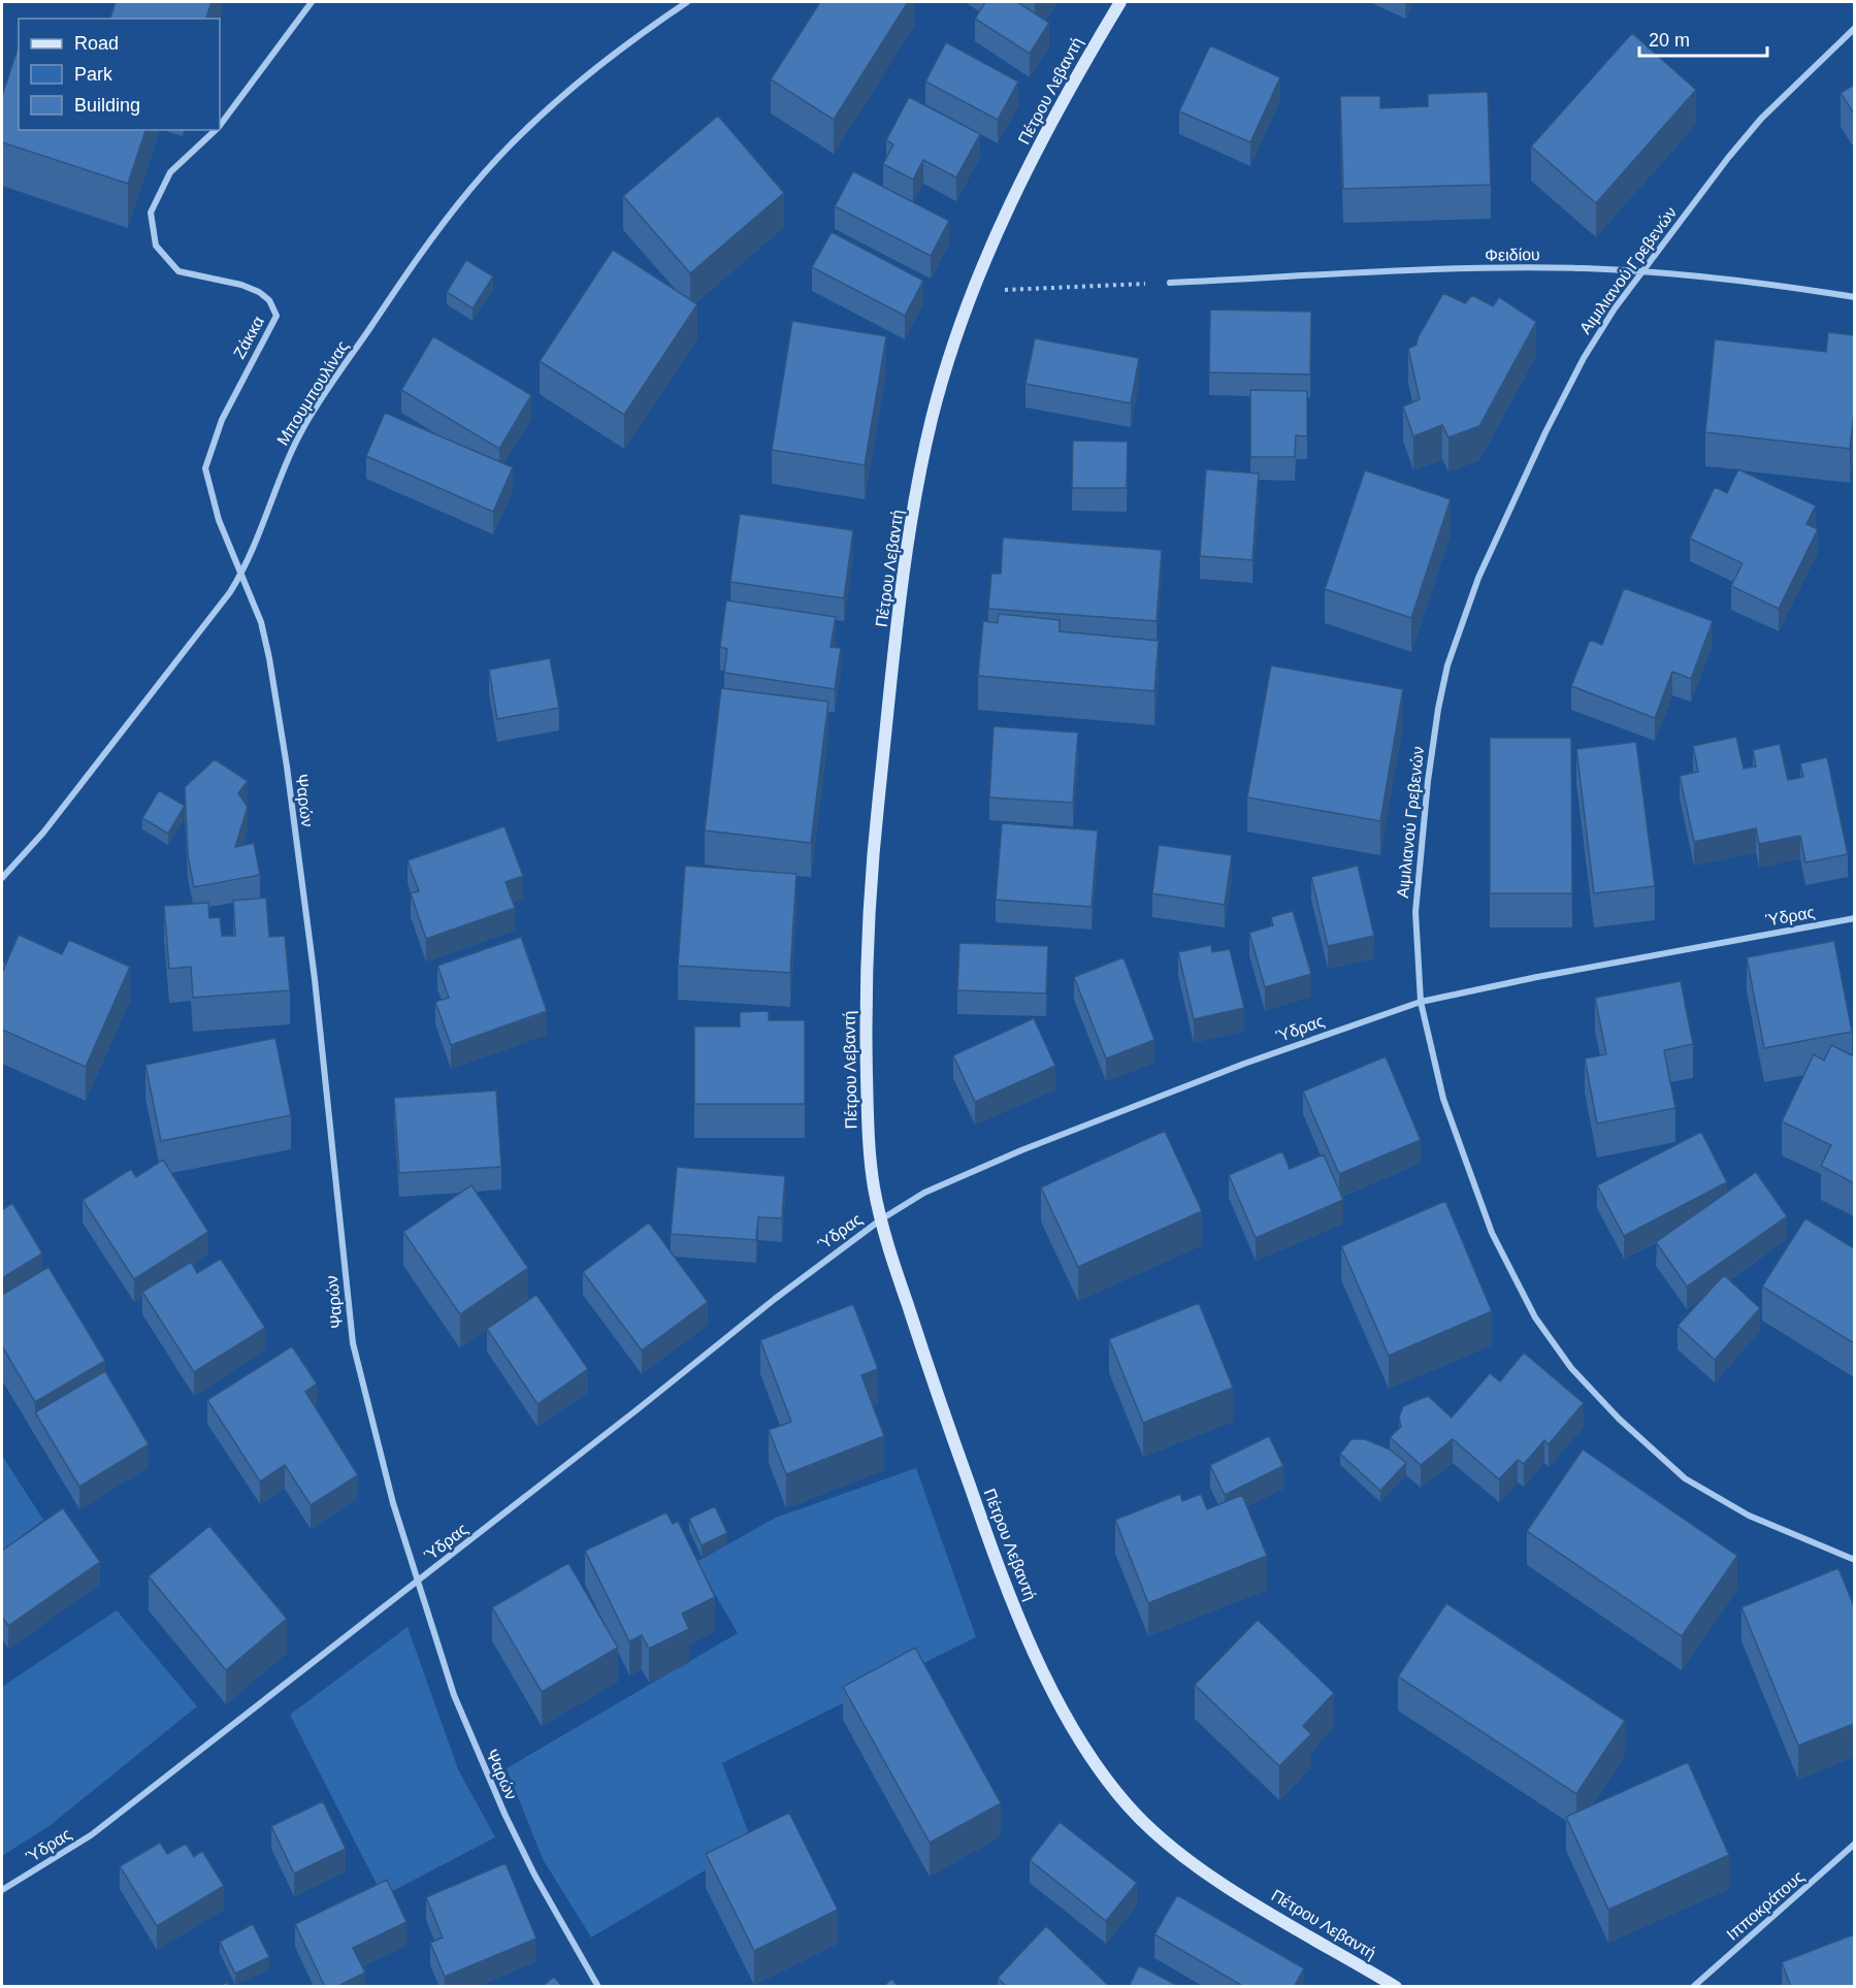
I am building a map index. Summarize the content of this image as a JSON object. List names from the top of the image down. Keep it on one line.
{"streets":{"street":["Πέτρου Λεβαντή","Φειδίου","Αιμιλιανού Γρεβενών","Ζάκκα","Μπουμπουλίνας","Ψαρών","Ύδρας","Ιπποκράτους"]},"crossings":[["Πέτρου Λεβαντή","Ύδρας"],["Φειδίου","Αιμιλιανού Γρεβενών"],["Αιμιλιανού Γρεβενών","Ύδρας"],["Ζάκκα","Μπουμπουλίνας"],["Ζάκκα","Ψαρών"],["Μπουμπουλίνας","Ψαρών"],["Ψαρών","Ύδρας"]],"legend":["Road","Park","Building"],"scale_bar":"20 m"}
